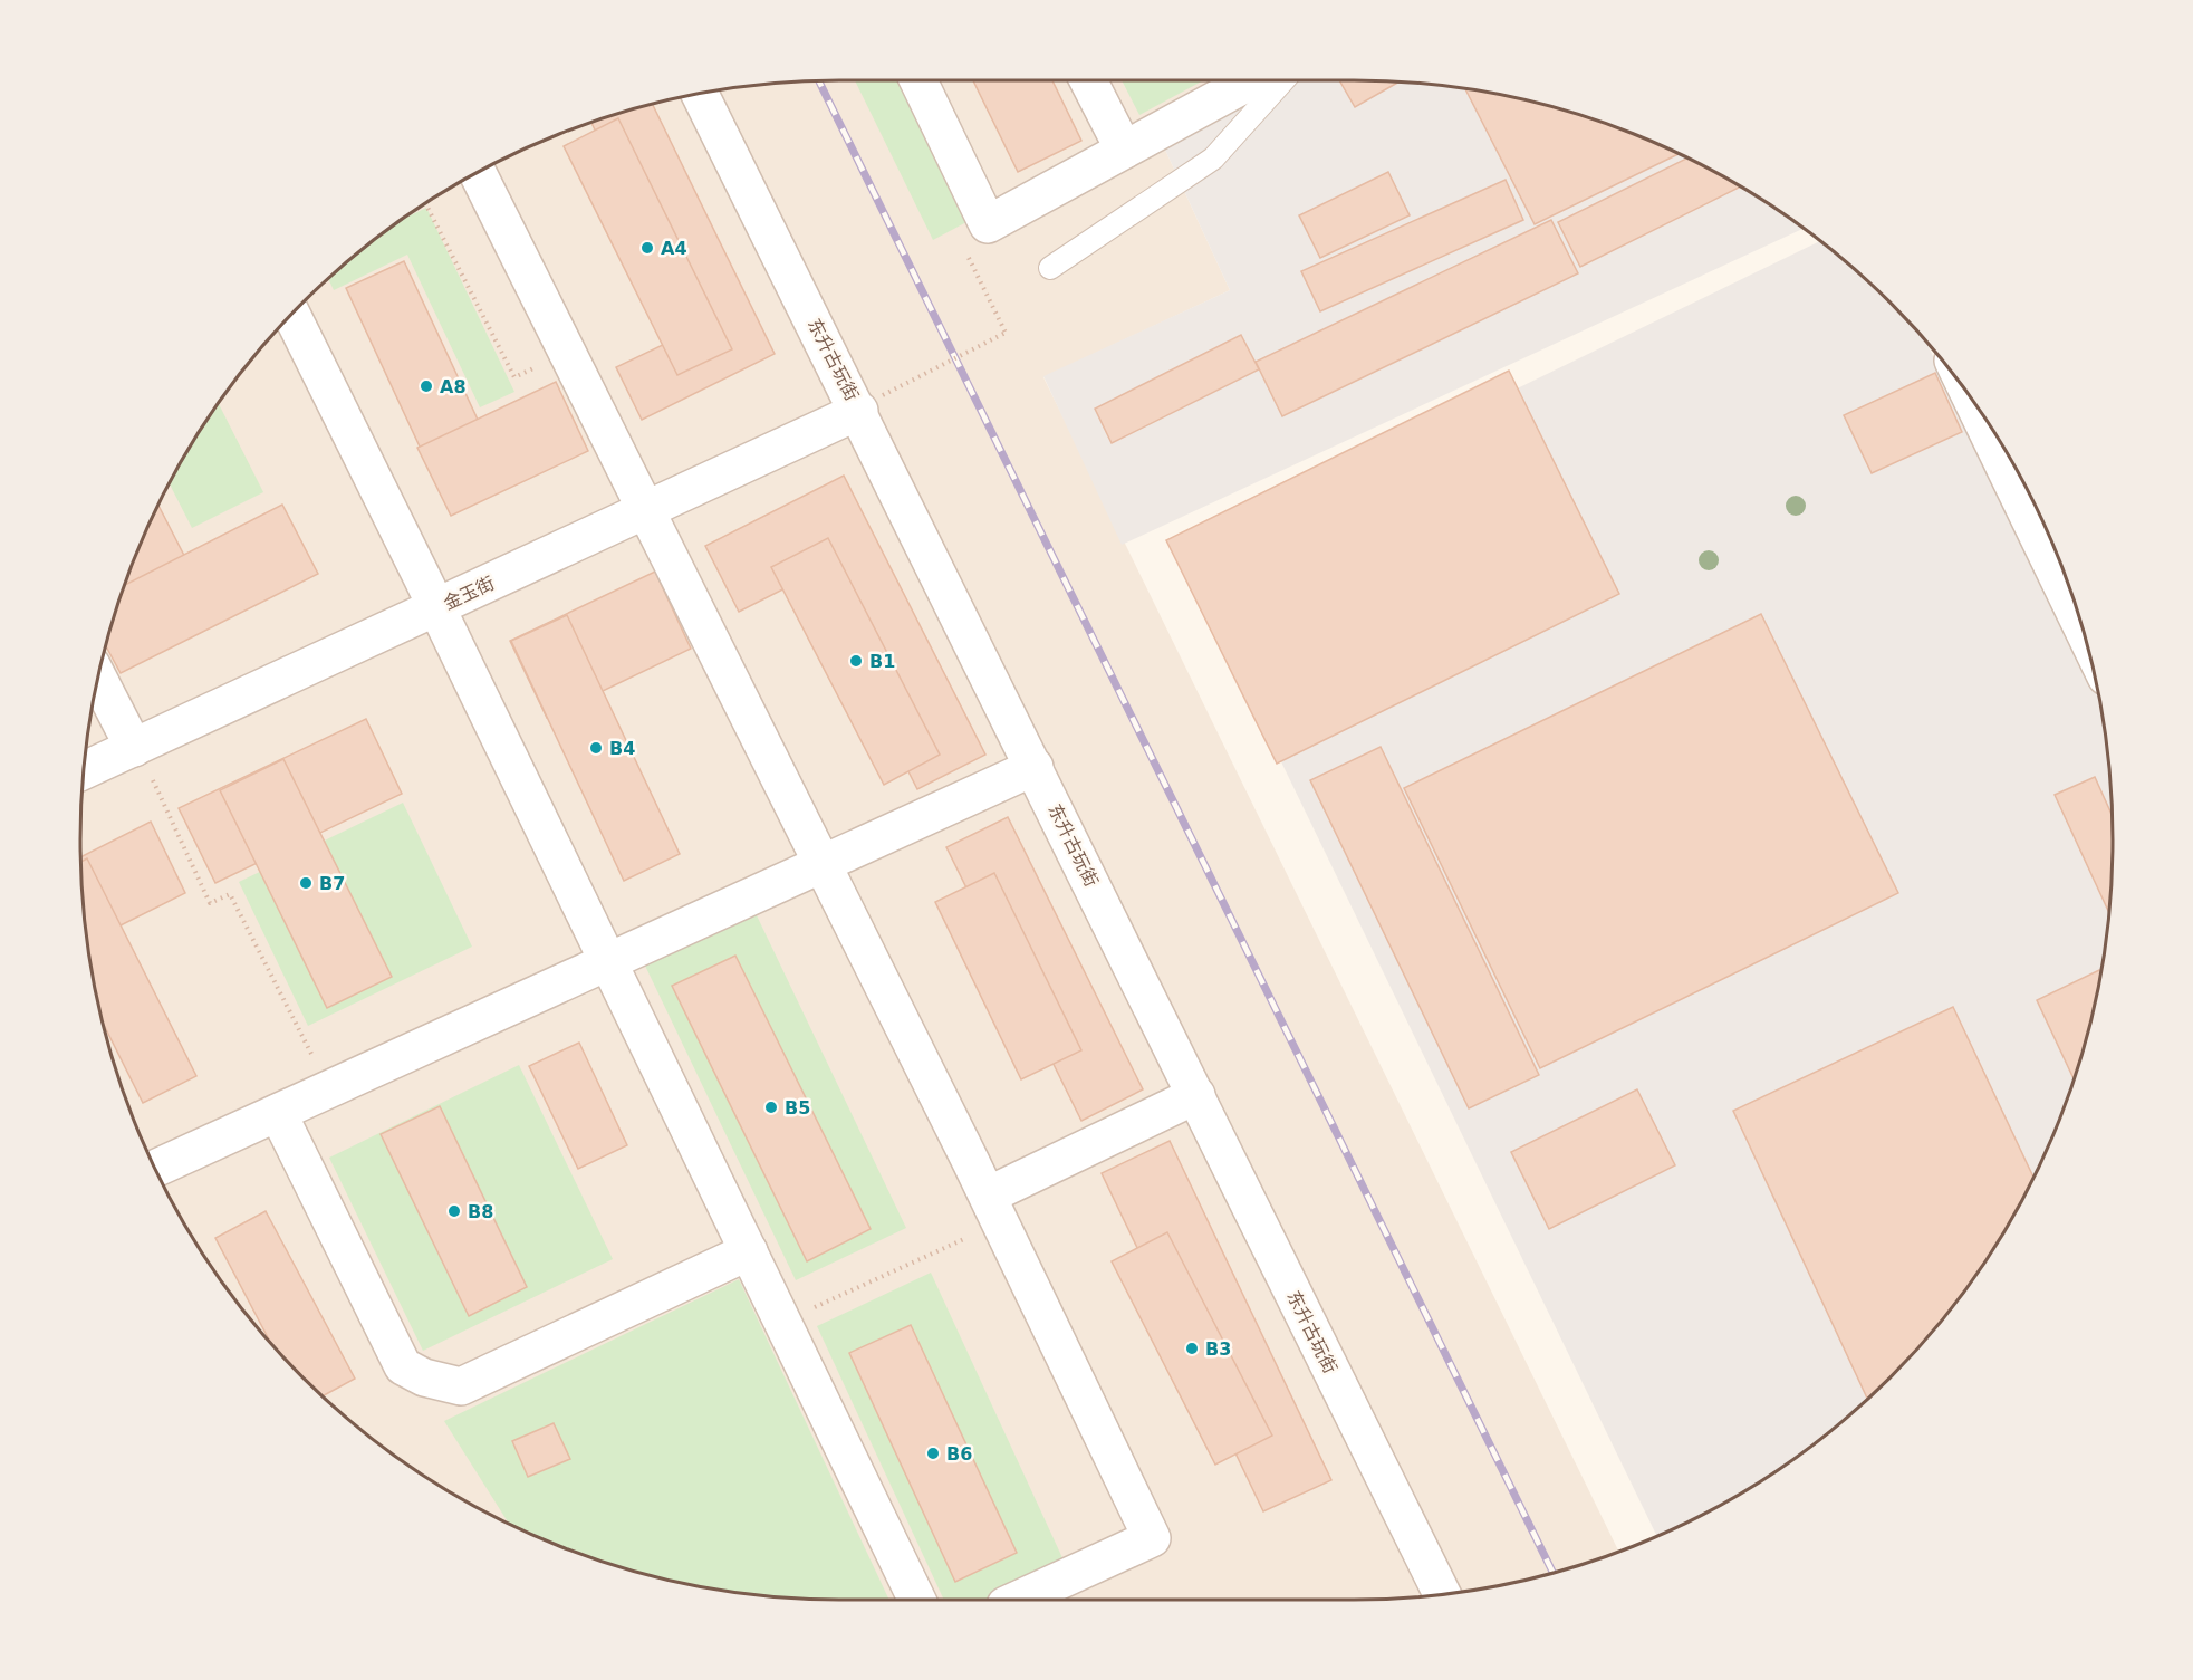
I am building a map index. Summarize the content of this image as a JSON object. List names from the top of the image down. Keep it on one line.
{"streets":{"street":["东升古玩街","金玉街"]},"crossings":[["东升古玩街","金玉街"]],"places":["A4","A8","B1","B4","B7","B5","B8","B3","B6"]}
